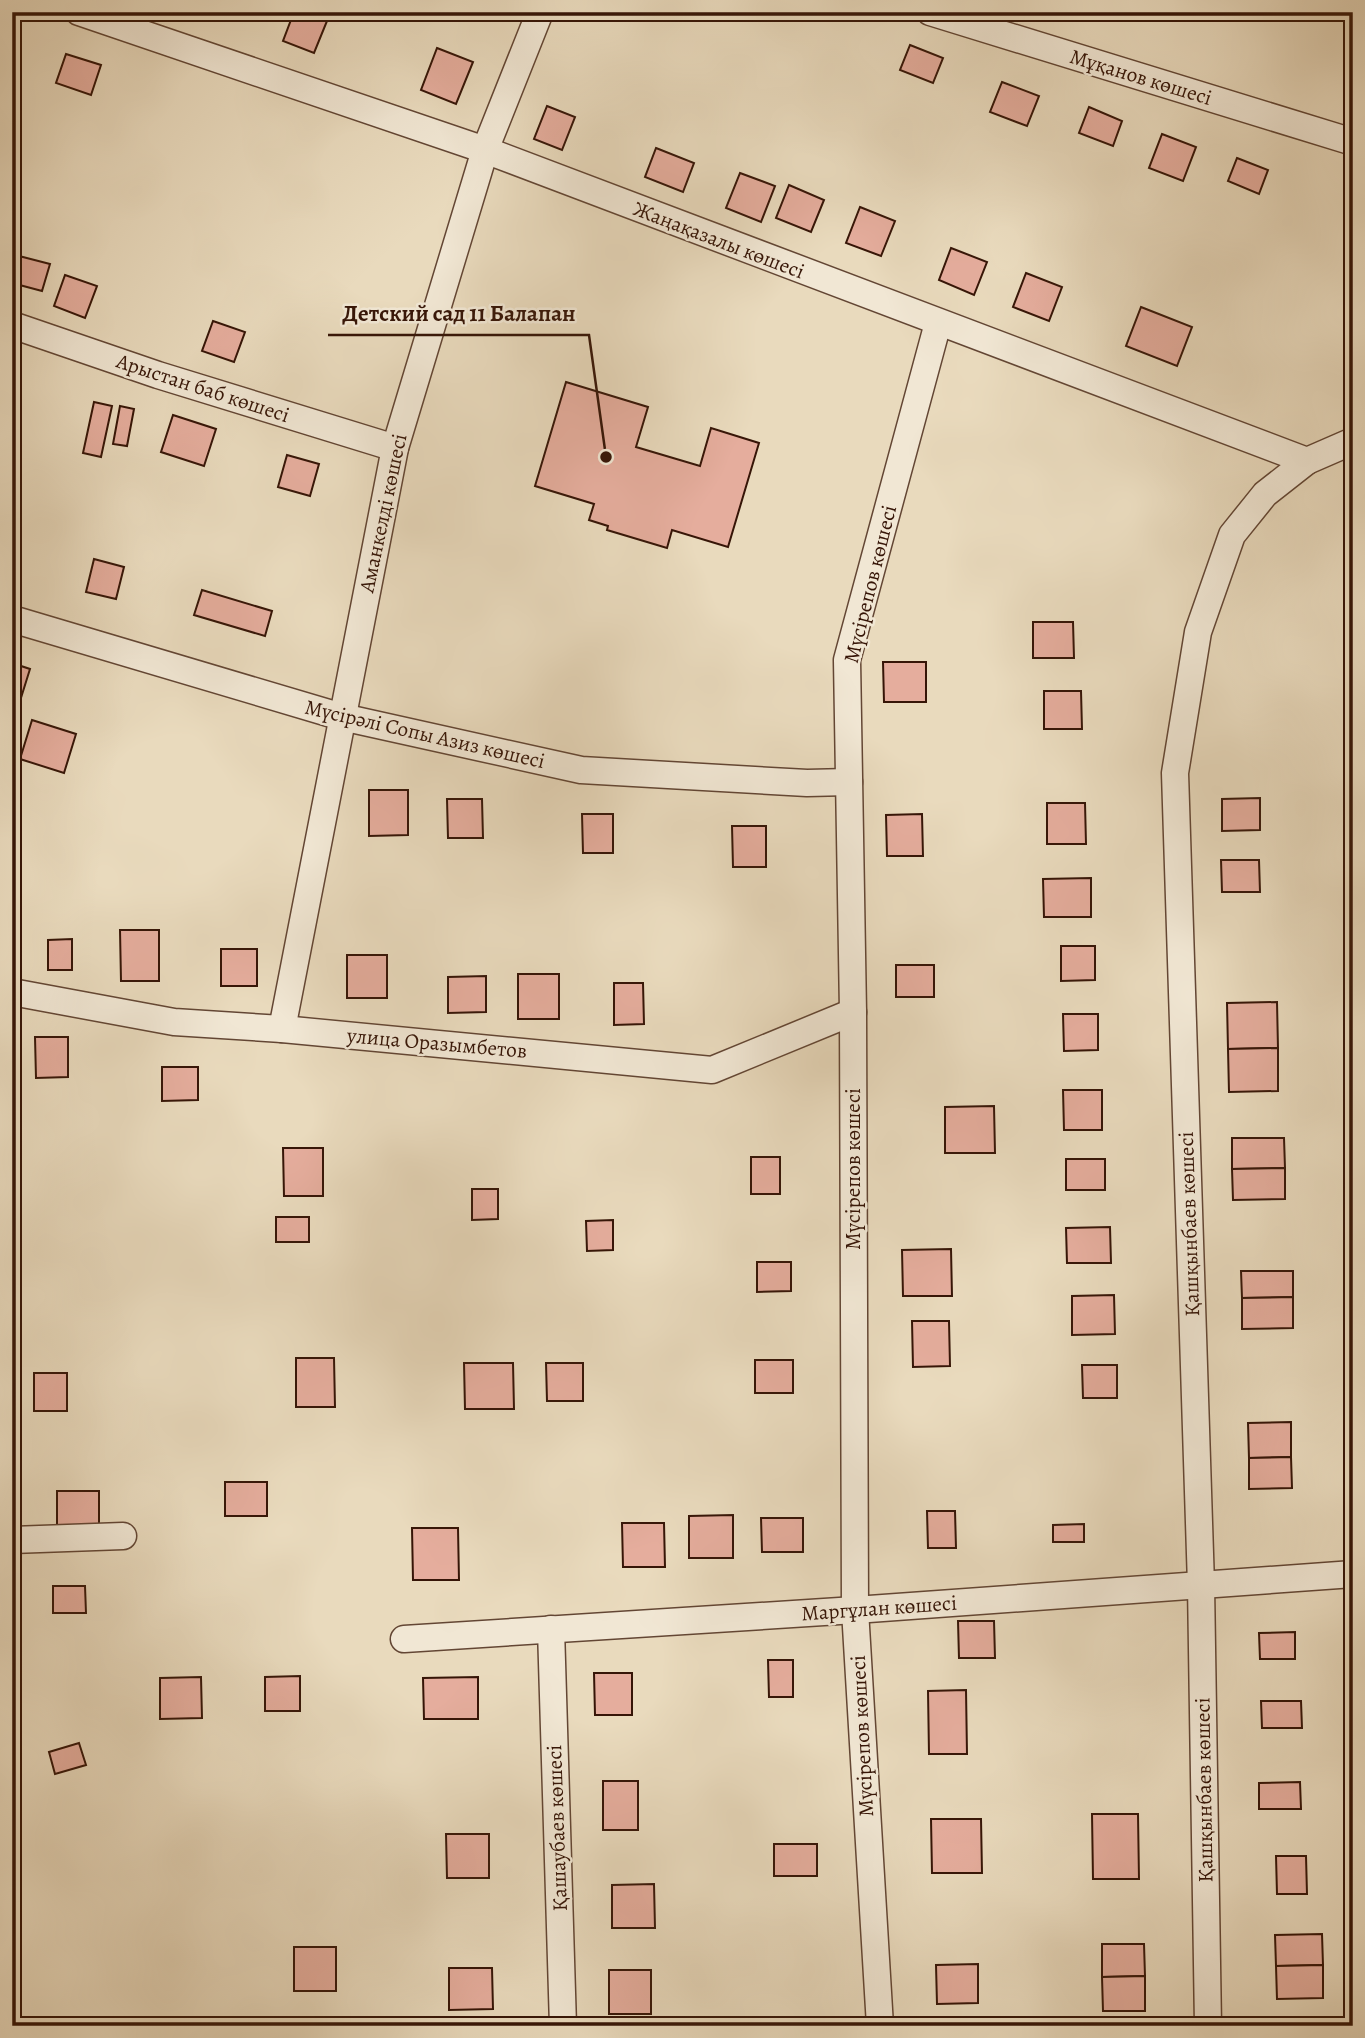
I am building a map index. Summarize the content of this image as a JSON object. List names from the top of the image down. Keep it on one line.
{"streets":{"street":["Мұқанов көшесі","Жаңақазалы көшесі","Арыстан баб көшесі","Аманкелді көшесі","Мүсірепов көшесі","Мүсірәлі Сопы Азиз көшесі","улица Оразымбетов","Қашқынбаев көшесі","Маргұлан көшесі","Қашаубаев көшесі"]},"crossings":[["Жаңақазалы көшесі","Аманкелді көшесі"],["Жаңақазалы көшесі","Мүсірепов көшесі"],["Жаңақазалы көшесі","Қашқынбаев көшесі"],["Арыстан баб көшесі","Аманкелді көшесі"],["Аманкелді көшесі","Мүсірәлі Сопы Азиз көшесі"],["Аманкелді көшесі","улица Оразымбетов"],["Мүсірепов көшесі","Мүсірәлі Сопы Азиз көшесі"],["Мүсірепов көшесі","улица Оразымбетов"],["Мүсірепов көшесі","Маргұлан көшесі"],["Қашқынбаев көшесі","Маргұлан көшесі"],["Маргұлан көшесі","Қашаубаев көшесі"]],"places":["Детский сад 11 Балапан"]}
